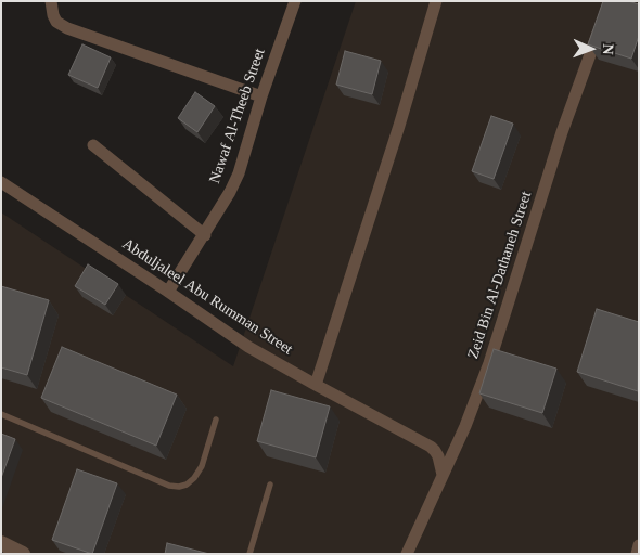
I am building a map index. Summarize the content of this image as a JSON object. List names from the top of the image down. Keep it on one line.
{"streets":{"street":["Nawaf Al-Theeb Street","Zeid Bin Al-Dathaneh Street","Abduljaleel Abu Rumman Street"]},"crossings":[["Nawaf Al-Theeb Street","Abduljaleel Abu Rumman Street"],["Zeid Bin Al-Dathaneh Street","Abduljaleel Abu Rumman Street"]],"north":"right"}
